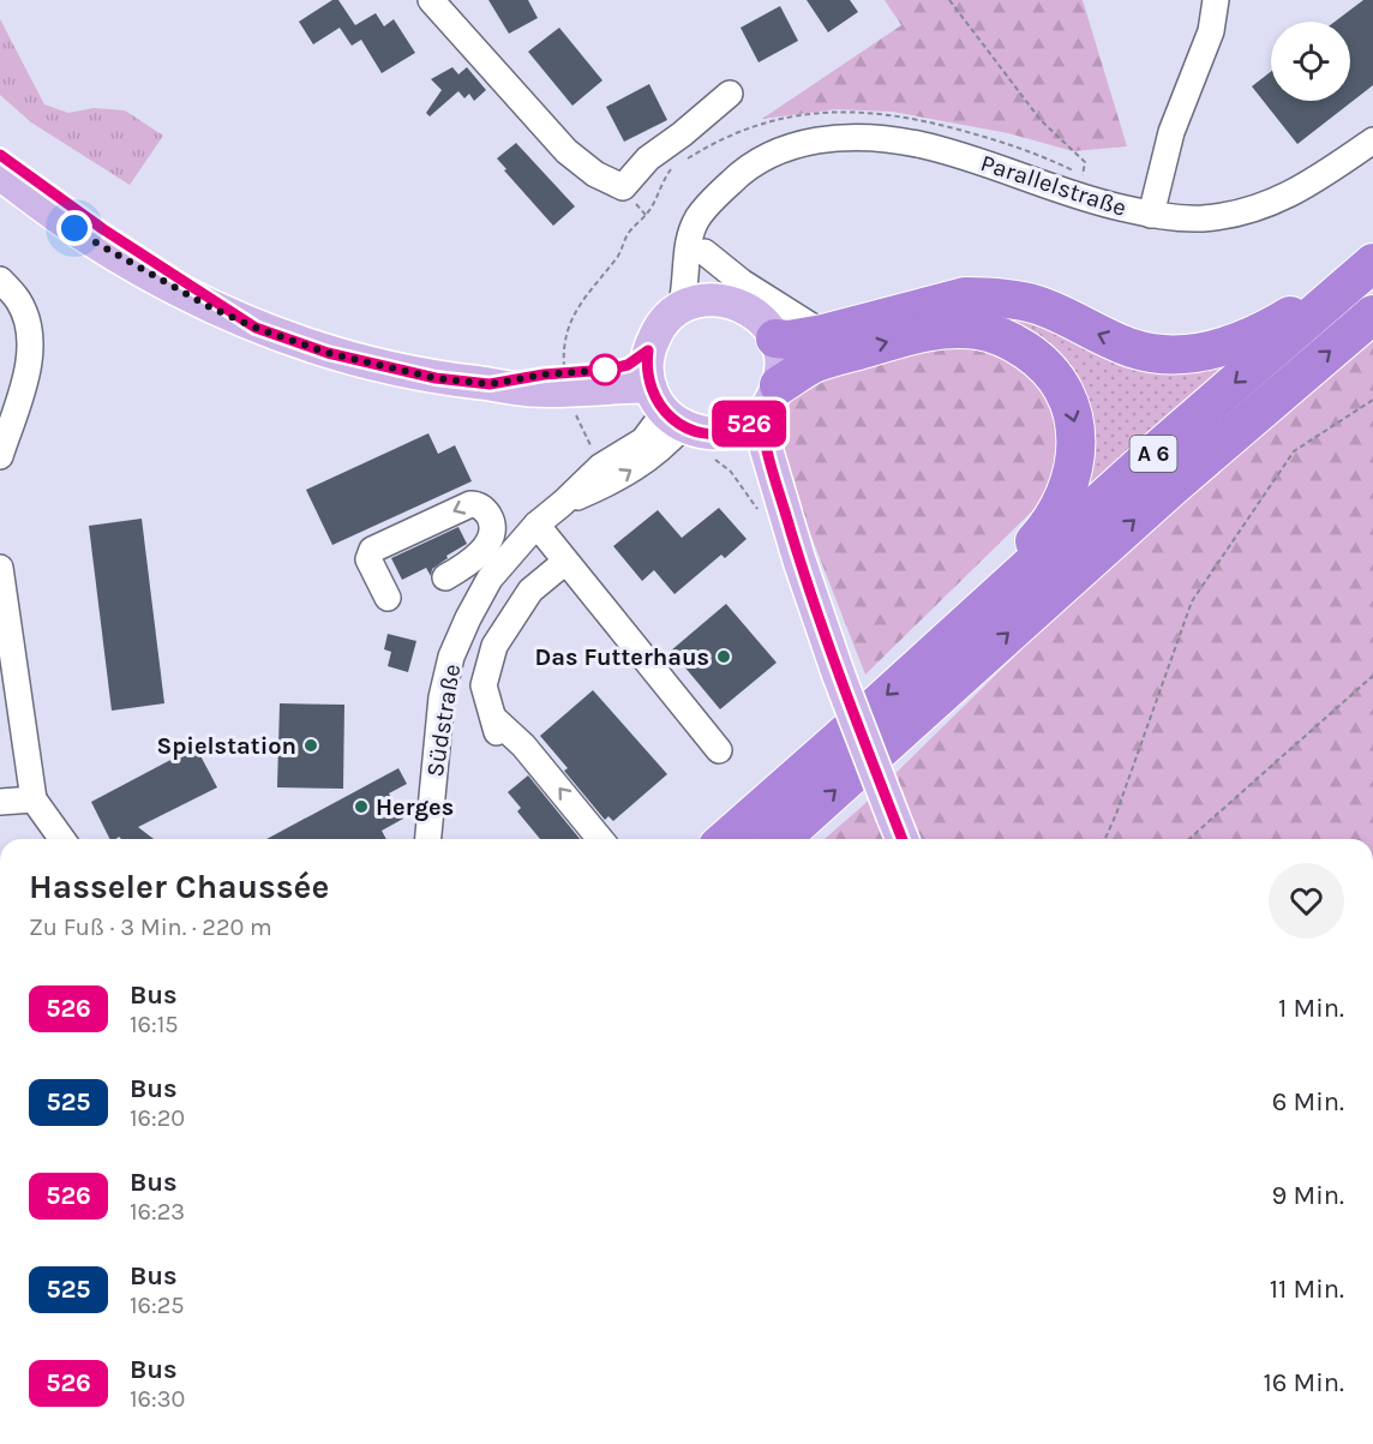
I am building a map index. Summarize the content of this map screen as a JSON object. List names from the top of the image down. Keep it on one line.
{"streets":{"highway":["A 6"],"street":["Parallelstraße","Südstraße"]},"crossings":[["Parallelstraße","Südstraße"]],"places":["Das Futterhaus","Spielstation","Herges"],"lines":["bus line 526"],"page":{"on_map":"526","heading":["Hasseler Chaussée","Zu Fuß · 3 Min. · 220 m"],"list":[{"mark":"526","name":"Bus","note":"16:15","value":"1 Min."},{"mark":"525","name":"Bus","note":"16:20","value":"6 Min."},{"mark":"526","name":"Bus","note":"16:23","value":"9 Min."},{"mark":"525","name":"Bus","note":"16:25","value":"11 Min."},{"mark":"526","name":"Bus","note":"16:30","value":"16 Min."}]}}
